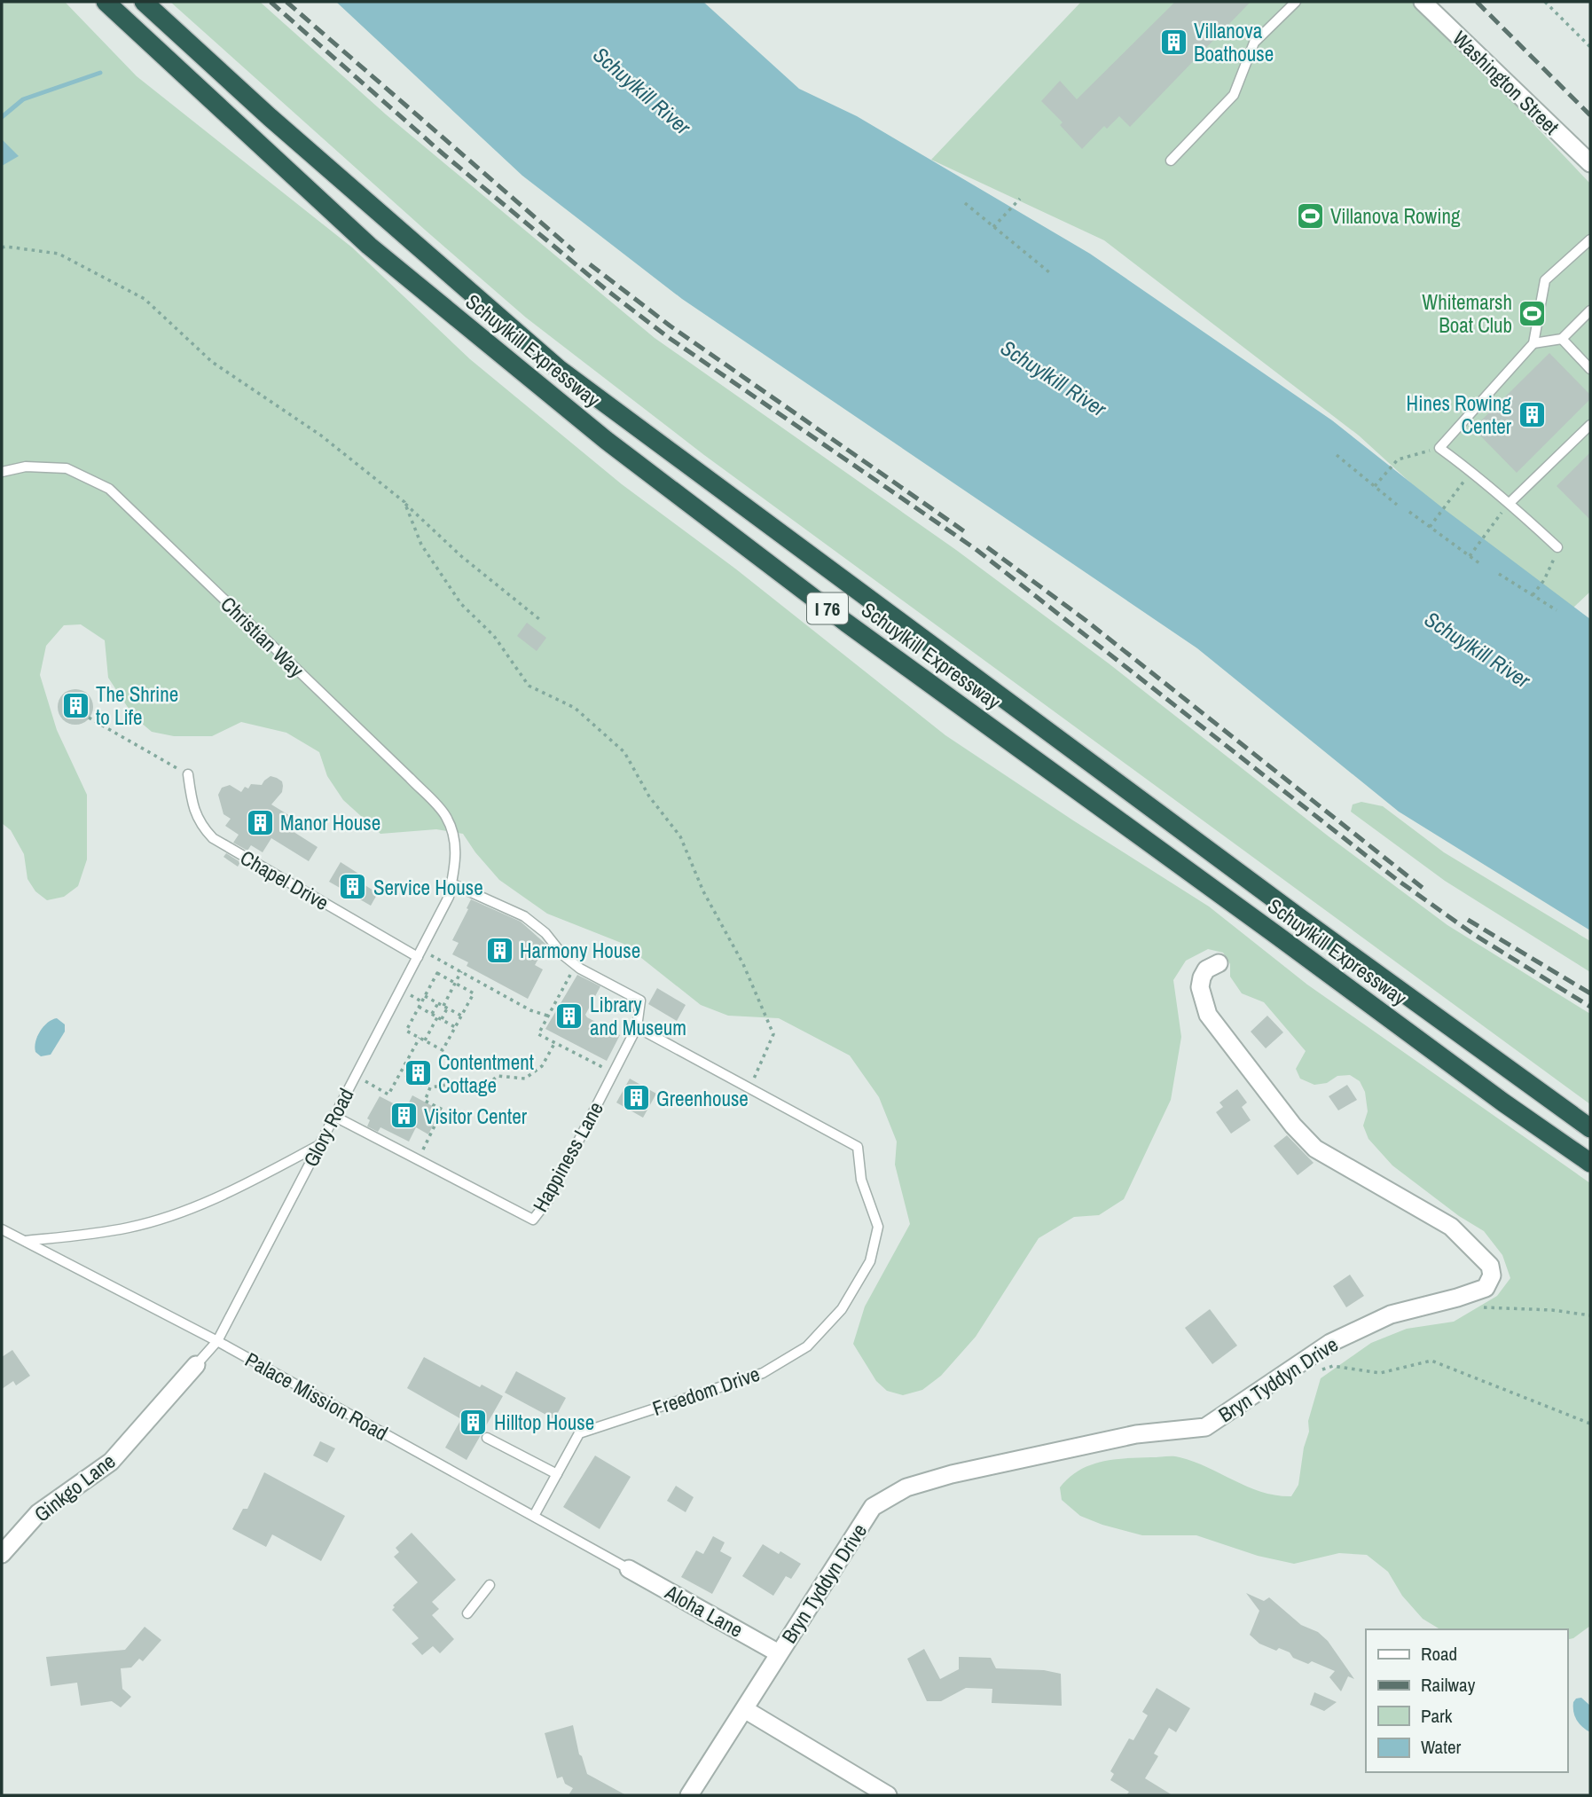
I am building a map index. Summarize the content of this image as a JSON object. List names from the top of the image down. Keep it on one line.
{"streets":{"highway":["Schuylkill Expressway","I 76"],"street":["Washington Street","Bryn Tyddyn Drive","Ginkgo Lane","Aloha Lane"],"lane":["Christian Way","Chapel Drive","Glory Road","Happiness Lane","Freedom Drive","Palace Mission Road"]},"crossings":[["Christian Way","Glory Road"],["Chapel Drive","Glory Road"],["Glory Road","Happiness Lane"],["Glory Road","Palace Mission Road"],["Glory Road","Ginkgo Lane"],["Bryn Tyddyn Drive","Aloha Lane"],["Freedom Drive","Palace Mission Road"],["Palace Mission Road","Aloha Lane"]],"water":["Schuylkill River"],"places":{"building":["Villanova Boathouse","Hines Rowing Center","The Shrine to Life","Manor House","Service House","Harmony House","Library and Museum","Contentment Cottage","Greenhouse","Visitor Center","Hilltop House"],"sports":["Villanova Rowing","Whitemarsh Boat Club"]},"legend":["Road","Railway","Park","Water"]}
